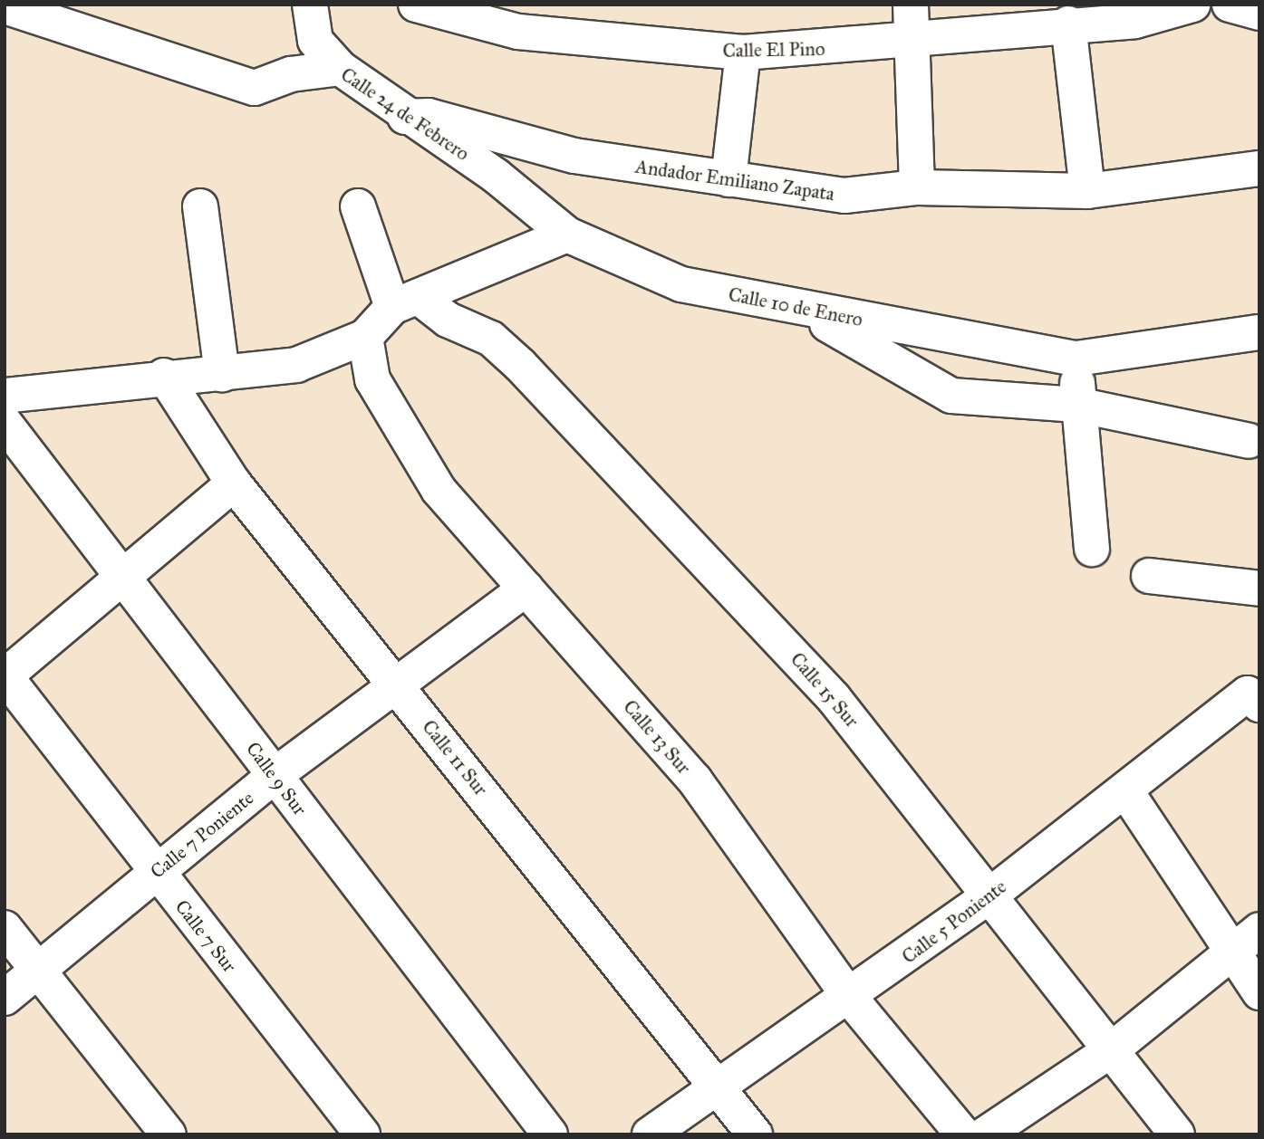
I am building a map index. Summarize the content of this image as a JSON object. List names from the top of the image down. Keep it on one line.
{"streets":{"street":["Calle El Pino","Calle 24 de Febrero","Andador Emiliano Zapata","Calle 10 de Enero","Calle 15 Sur","Calle 13 Sur","Calle 11 Sur","Calle 9 Sur","Calle 7 Poniente","Calle 5 Poniente","Calle 7 Sur"]},"crossings":[["Calle 24 de Febrero","Andador Emiliano Zapata"],["Calle 24 de Febrero","Calle 10 de Enero"],["Calle 15 Sur","Calle 5 Poniente"],["Calle 13 Sur","Calle 7 Poniente"],["Calle 13 Sur","Calle 5 Poniente"],["Calle 11 Sur","Calle 7 Poniente"],["Calle 11 Sur","Calle 5 Poniente"],["Calle 9 Sur","Calle 7 Poniente"],["Calle 7 Poniente","Calle 7 Sur"]]}
